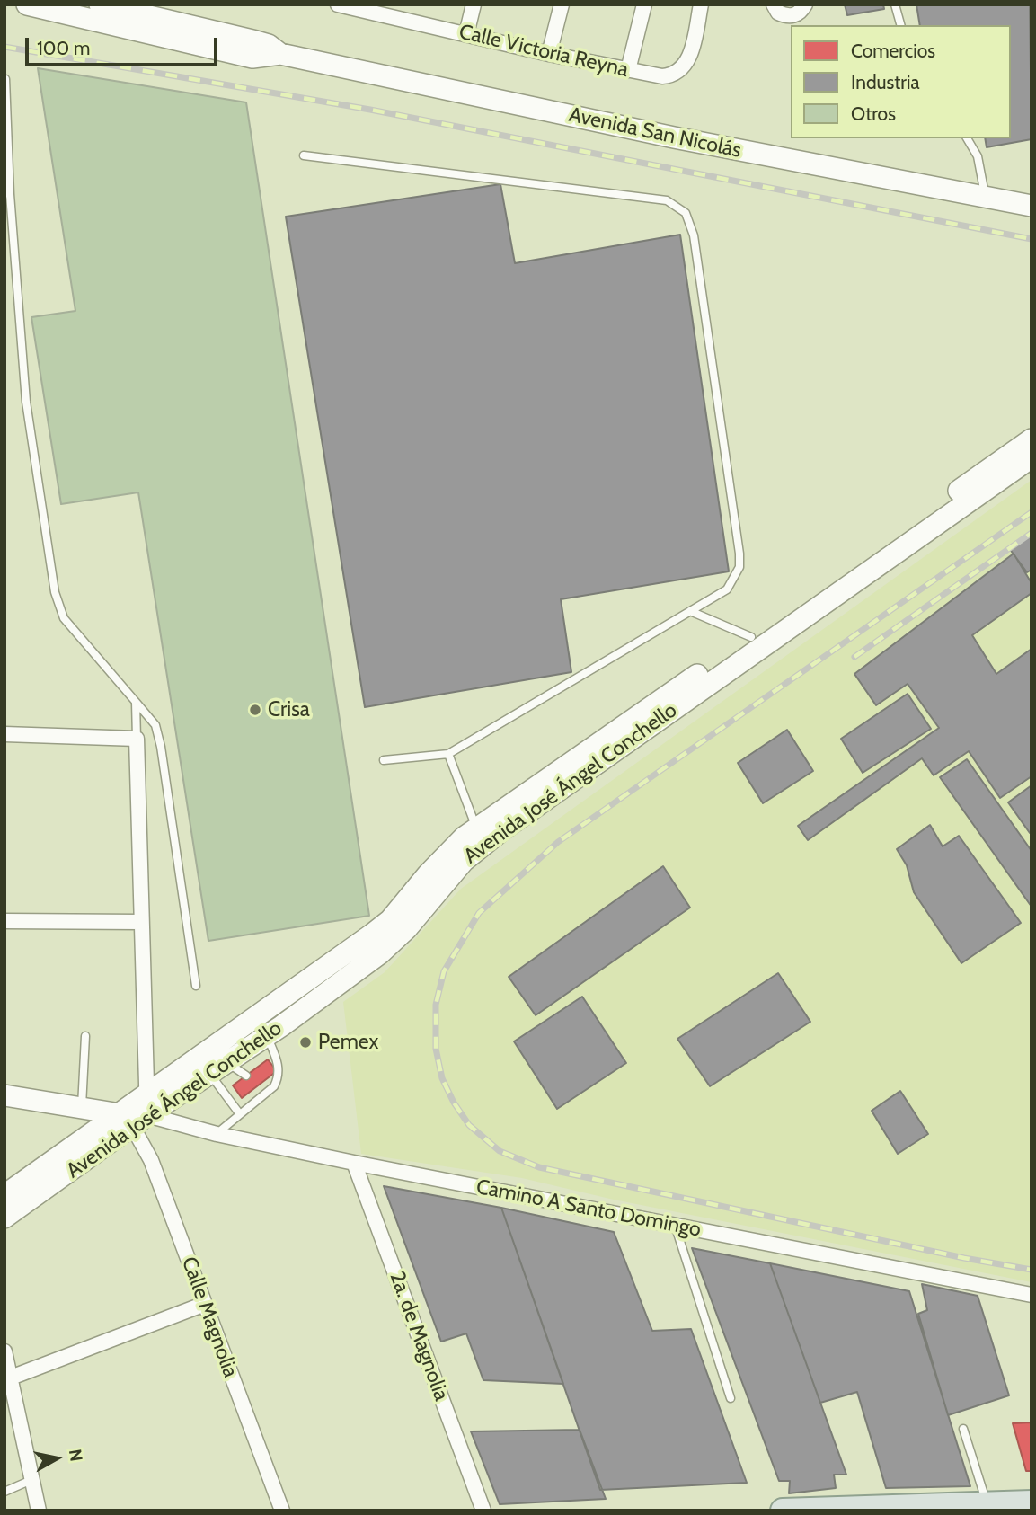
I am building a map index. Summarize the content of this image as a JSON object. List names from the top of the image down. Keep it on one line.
{"streets":{"main road":["Avenida San Nicolás","Avenida José Ángel Conchello"],"street":["Calle Victoria Reyna","Camino A Santo Domingo","Calle Magnolia","2a. de Magnolia"]},"crossings":[["Avenida José Ángel Conchello","Camino A Santo Domingo"],["Avenida José Ángel Conchello","Calle Magnolia"],["Camino A Santo Domingo","Calle Magnolia"],["Camino A Santo Domingo","2a. de Magnolia"]],"places":["Crisa","Pemex"],"legend":["Comercios","Industria","Otros"],"scale_bar":"100 m","north":"right"}
